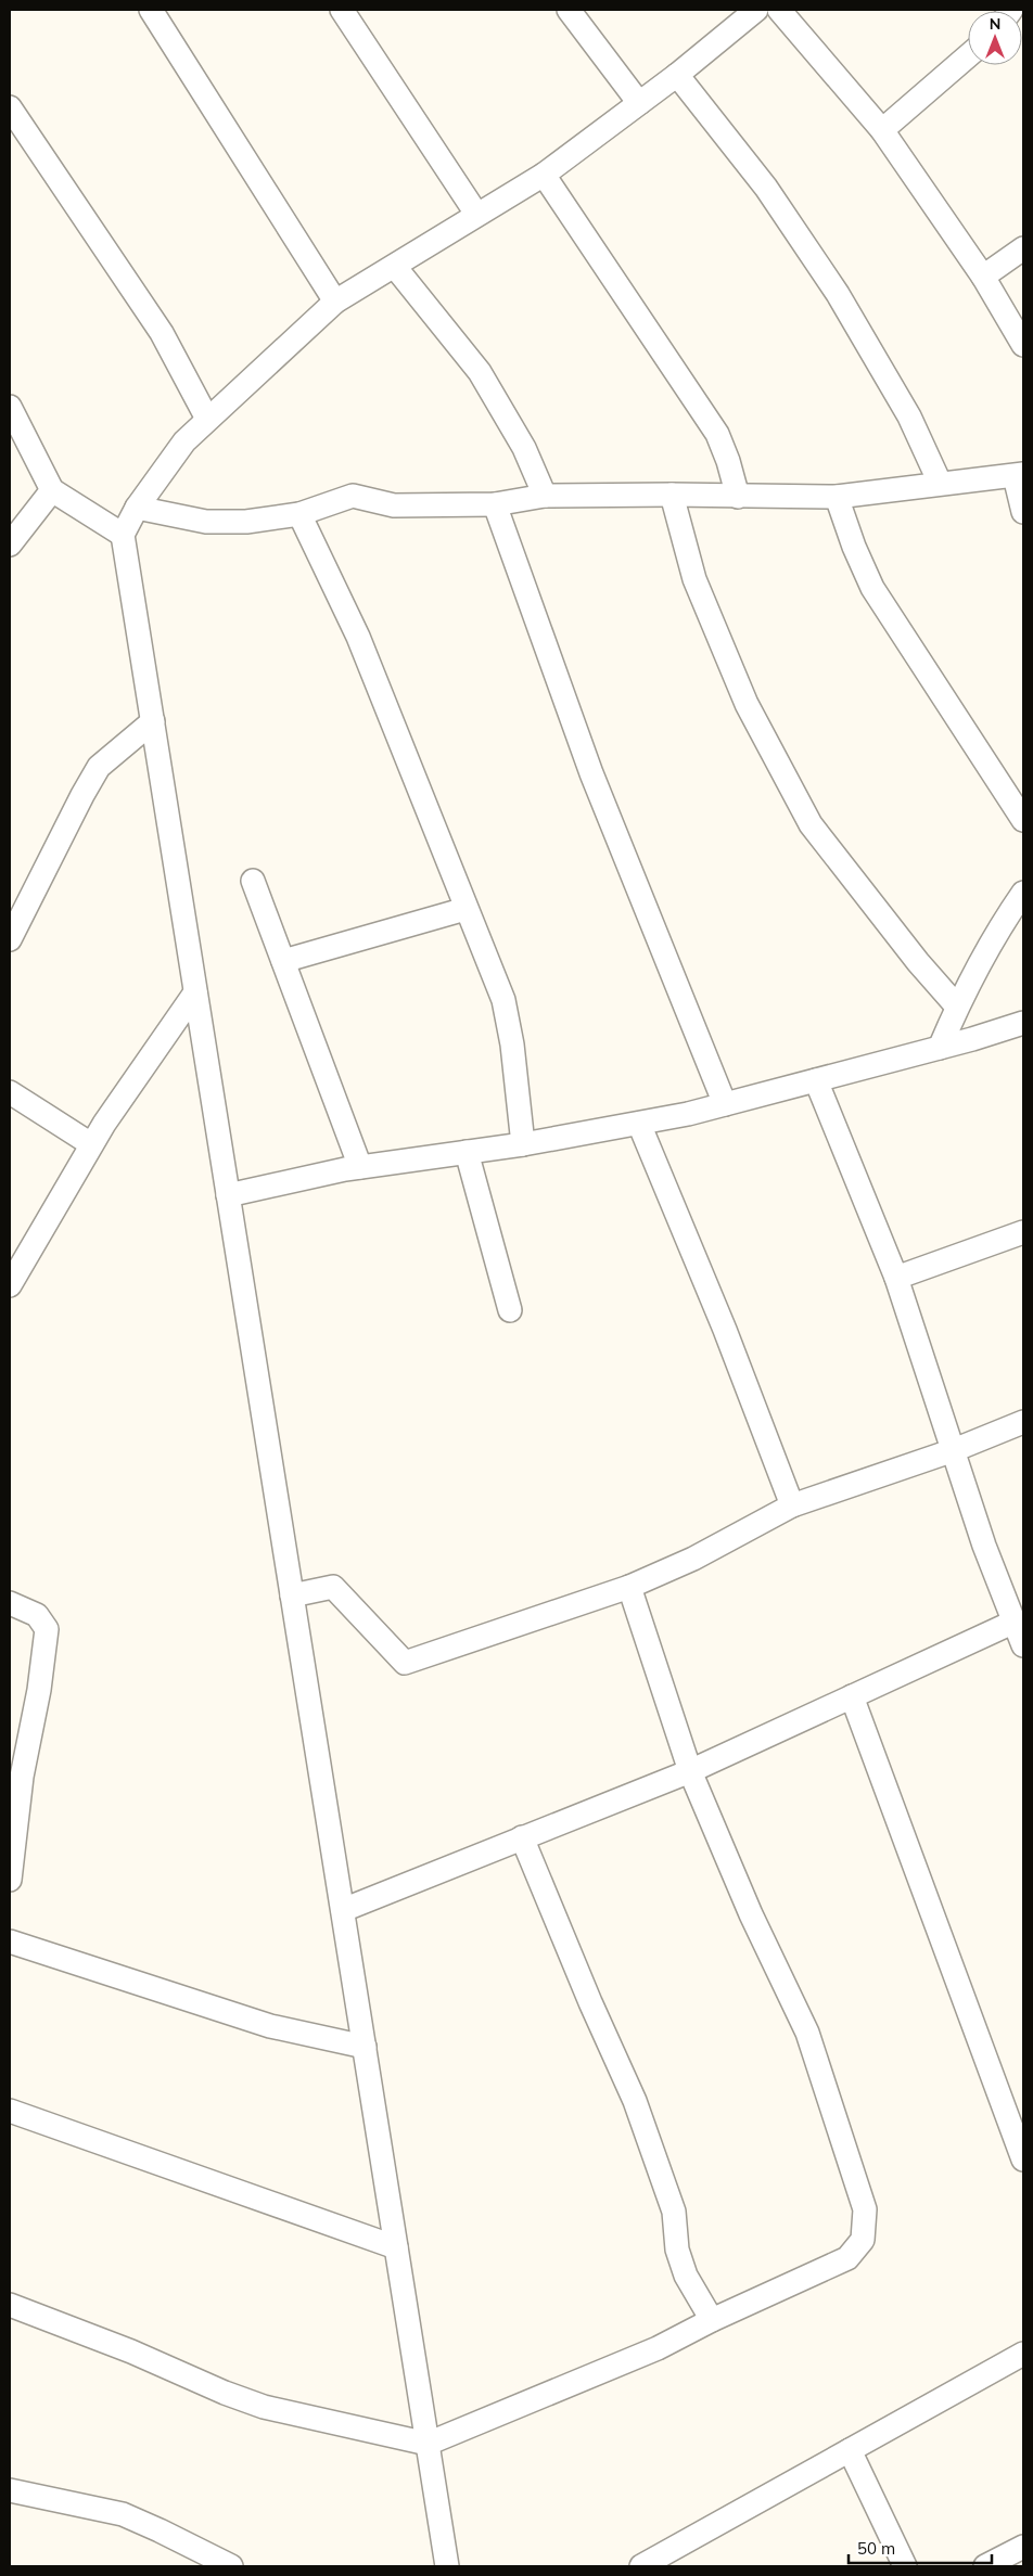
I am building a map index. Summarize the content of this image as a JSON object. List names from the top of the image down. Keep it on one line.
{"scale_bar":"50 m","north":"top"}
